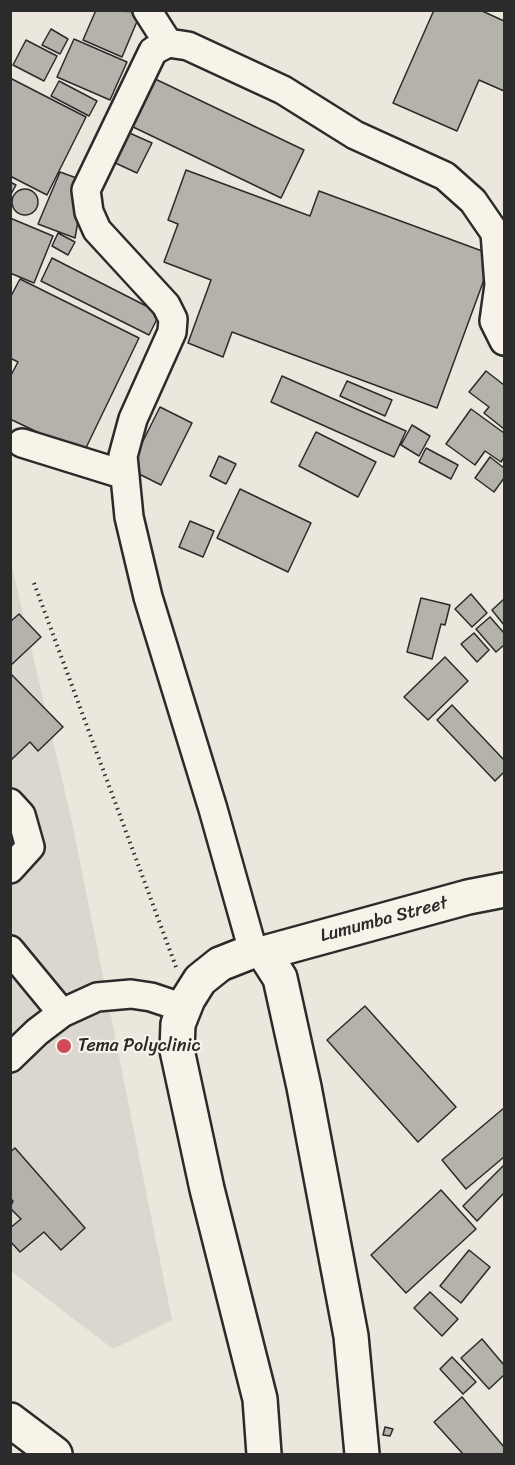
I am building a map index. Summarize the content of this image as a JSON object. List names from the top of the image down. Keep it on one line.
{"streets":{"main road":["Lumumba Street"]},"places":["Tema Polyclinic"]}
